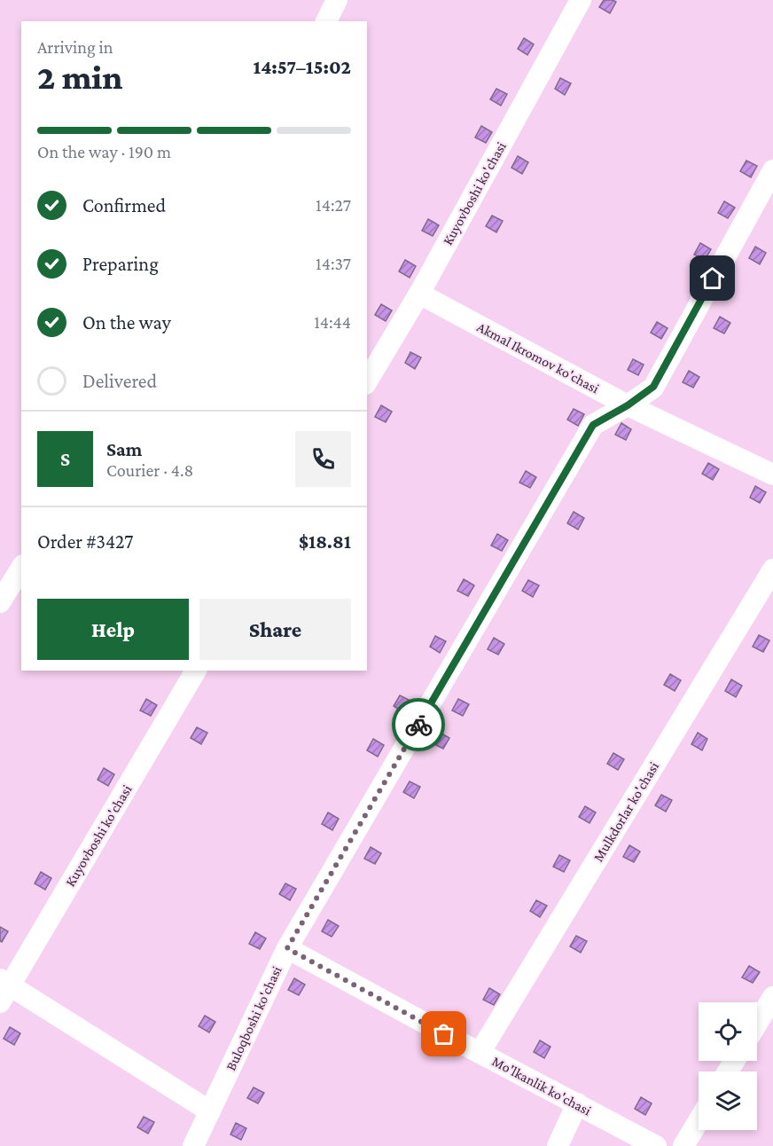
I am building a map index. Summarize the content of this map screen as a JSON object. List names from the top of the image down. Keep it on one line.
{"streets":{"street":["Kuyovboshi ko'chasi","Akmal Ikromov ko'chasi","Mulkdorlar ko'chasi","Buloqboshi ko'chasi","Mo'lkanlik ko'chasi"]},"crossings":[["Kuyovboshi ko'chasi","Akmal Ikromov ko'chasi"],["Akmal Ikromov ko'chasi","Buloqboshi ko'chasi"],["Mulkdorlar ko'chasi","Mo'lkanlik ko'chasi"],["Buloqboshi ko'chasi","Mo'lkanlik ko'chasi"]],"page":{"heading":["2 min","Arriving in","14:57–15:02"],"panel":["Sam","Courier · 4.8","Order #3427","$18.81"],"bar":"On the way · 190 m","list":[["Confirmed","14:27"],["Preparing","14:37"],["On the way","14:44"],"Delivered"],"round":"S","buttons":["Help","Share"]}}
